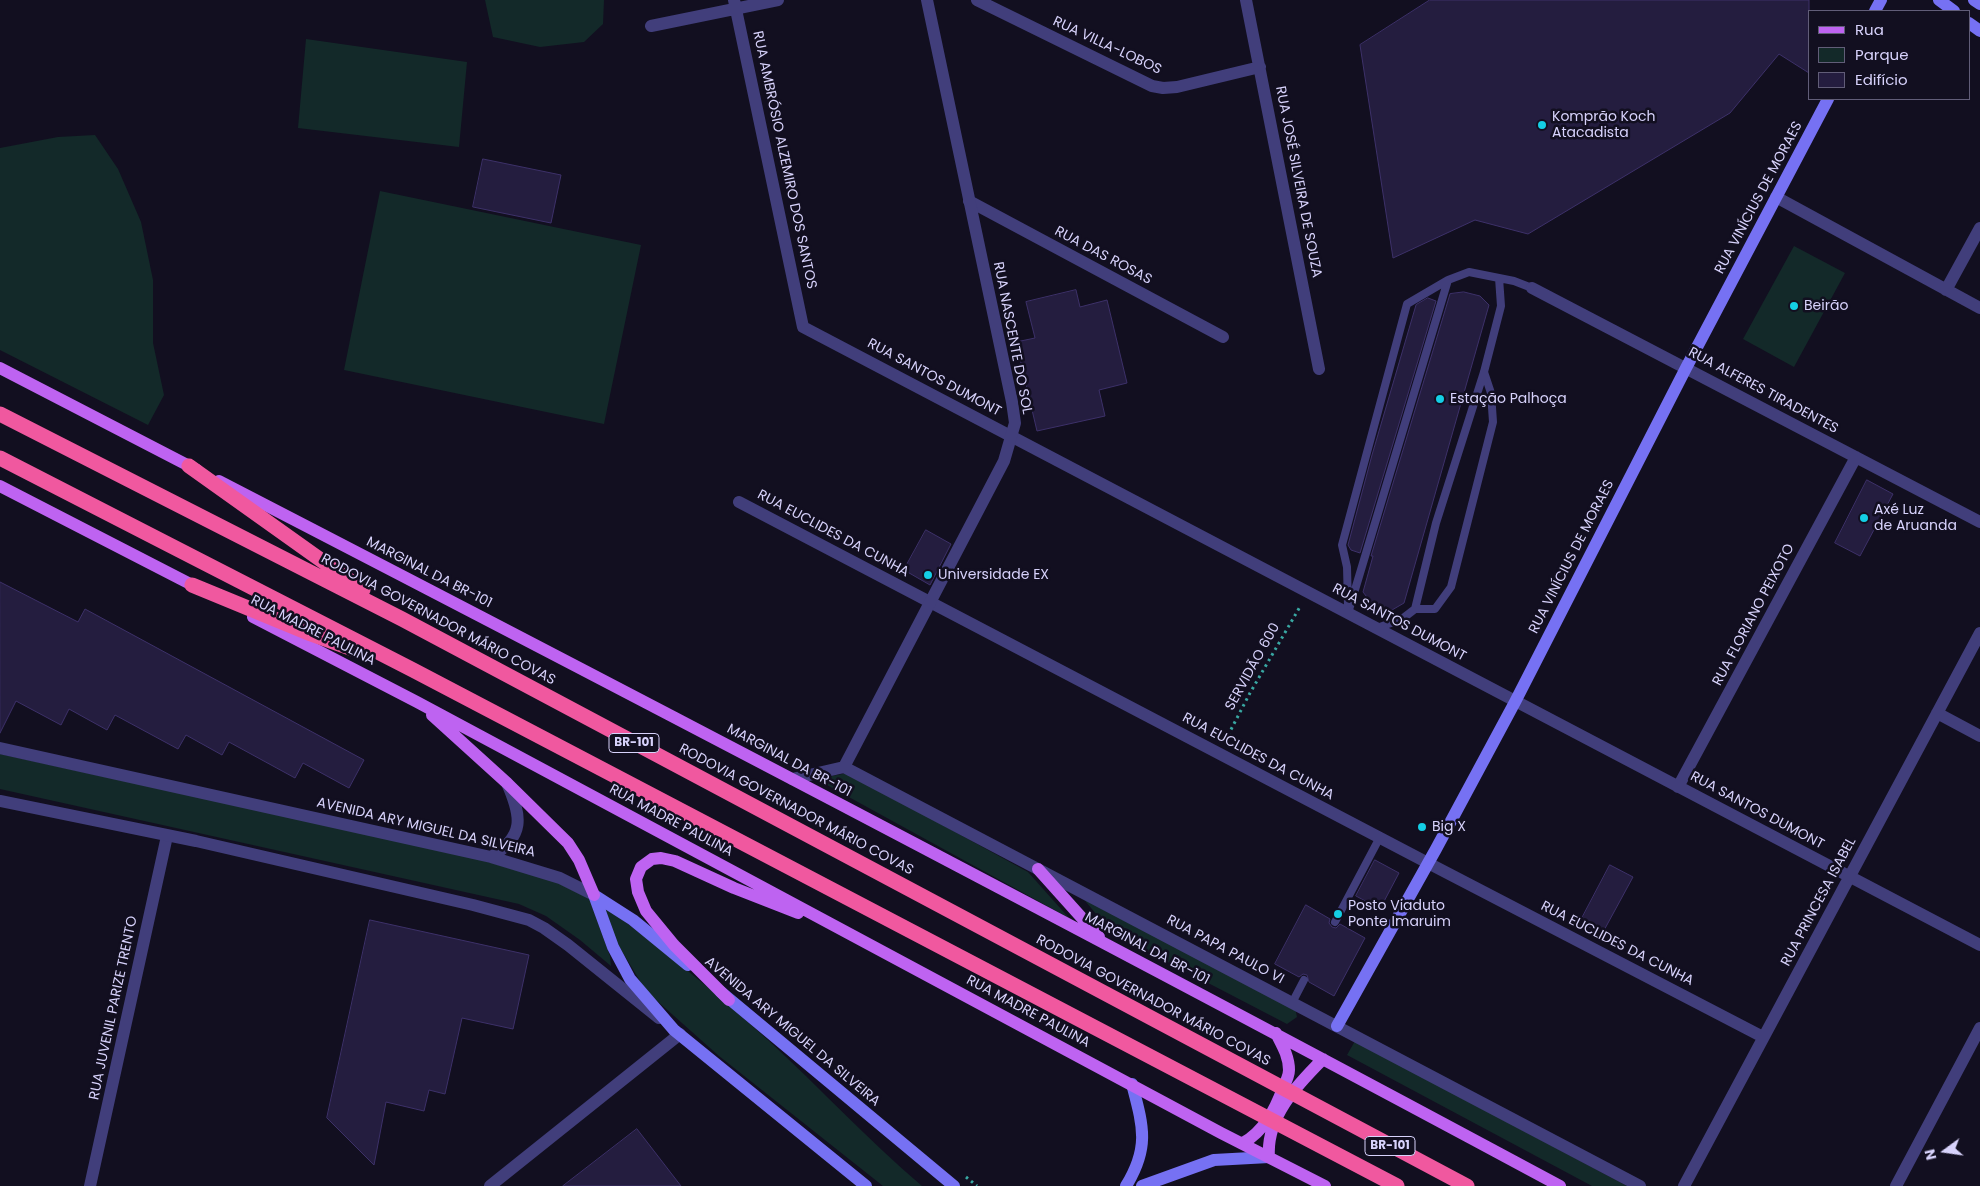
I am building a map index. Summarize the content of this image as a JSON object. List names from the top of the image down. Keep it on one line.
{"streets":{"highway":["RODOVIA GOVERNADOR MÁRIO COVAS","BR-101"],"main road":["RUA VINÍCIUS DE MORAES","MARGINAL DA BR-101","RUA MADRE PAULINA","AVENIDA ARY MIGUEL DA SILVEIRA"],"street":["RUA VILLA-LOBOS","RUA AMBRÓSIO ALZEMIRO DOS SANTOS","RUA JOSÉ SILVEIRA DE SOUZA","RUA DAS ROSAS","RUA NASCENTE DO SOL","RUA SANTOS DUMONT","RUA ALFERES TIRADENTES","RUA EUCLIDES DA CUNHA","RUA FLORIANO PEIXOTO","RUA PRINCESA ISABEL","RUA PAPA PAULO VI","RUA JUVENIL PARIZE TRENTO"],"path":["SERVIDÃO 600"]},"crossings":[["RUA VILLA-LOBOS","RUA JOSÉ SILVEIRA DE SOUZA"],["RUA AMBRÓSIO ALZEMIRO DOS SANTOS","RUA SANTOS DUMONT"],["RUA VINÍCIUS DE MORAES","RUA SANTOS DUMONT"],["RUA VINÍCIUS DE MORAES","RUA ALFERES TIRADENTES"],["RUA VINÍCIUS DE MORAES","RUA EUCLIDES DA CUNHA"],["RUA VINÍCIUS DE MORAES","RUA PAPA PAULO VI"],["RUA DAS ROSAS","RUA NASCENTE DO SOL"],["RUA NASCENTE DO SOL","RUA SANTOS DUMONT"],["RUA NASCENTE DO SOL","RUA EUCLIDES DA CUNHA"],["RUA NASCENTE DO SOL","RUA PAPA PAULO VI"],["RUA SANTOS DUMONT","RUA FLORIANO PEIXOTO"],["RUA SANTOS DUMONT","SERVIDÃO 600"],["RUA SANTOS DUMONT","RUA PRINCESA ISABEL"],["RUA ALFERES TIRADENTES","RUA FLORIANO PEIXOTO"],["RUA EUCLIDES DA CUNHA","SERVIDÃO 600"],["RUA EUCLIDES DA CUNHA","RUA PRINCESA ISABEL"]],"places":["Komprão Koch Atacadista","Beirão","Estação Palhoça","Axé Luz de Aruanda","Universidade EX","Big X","Posto Viaduto Ponte Imaruim"],"legend":["Rua","Parque","Edifício"],"north":"left"}
